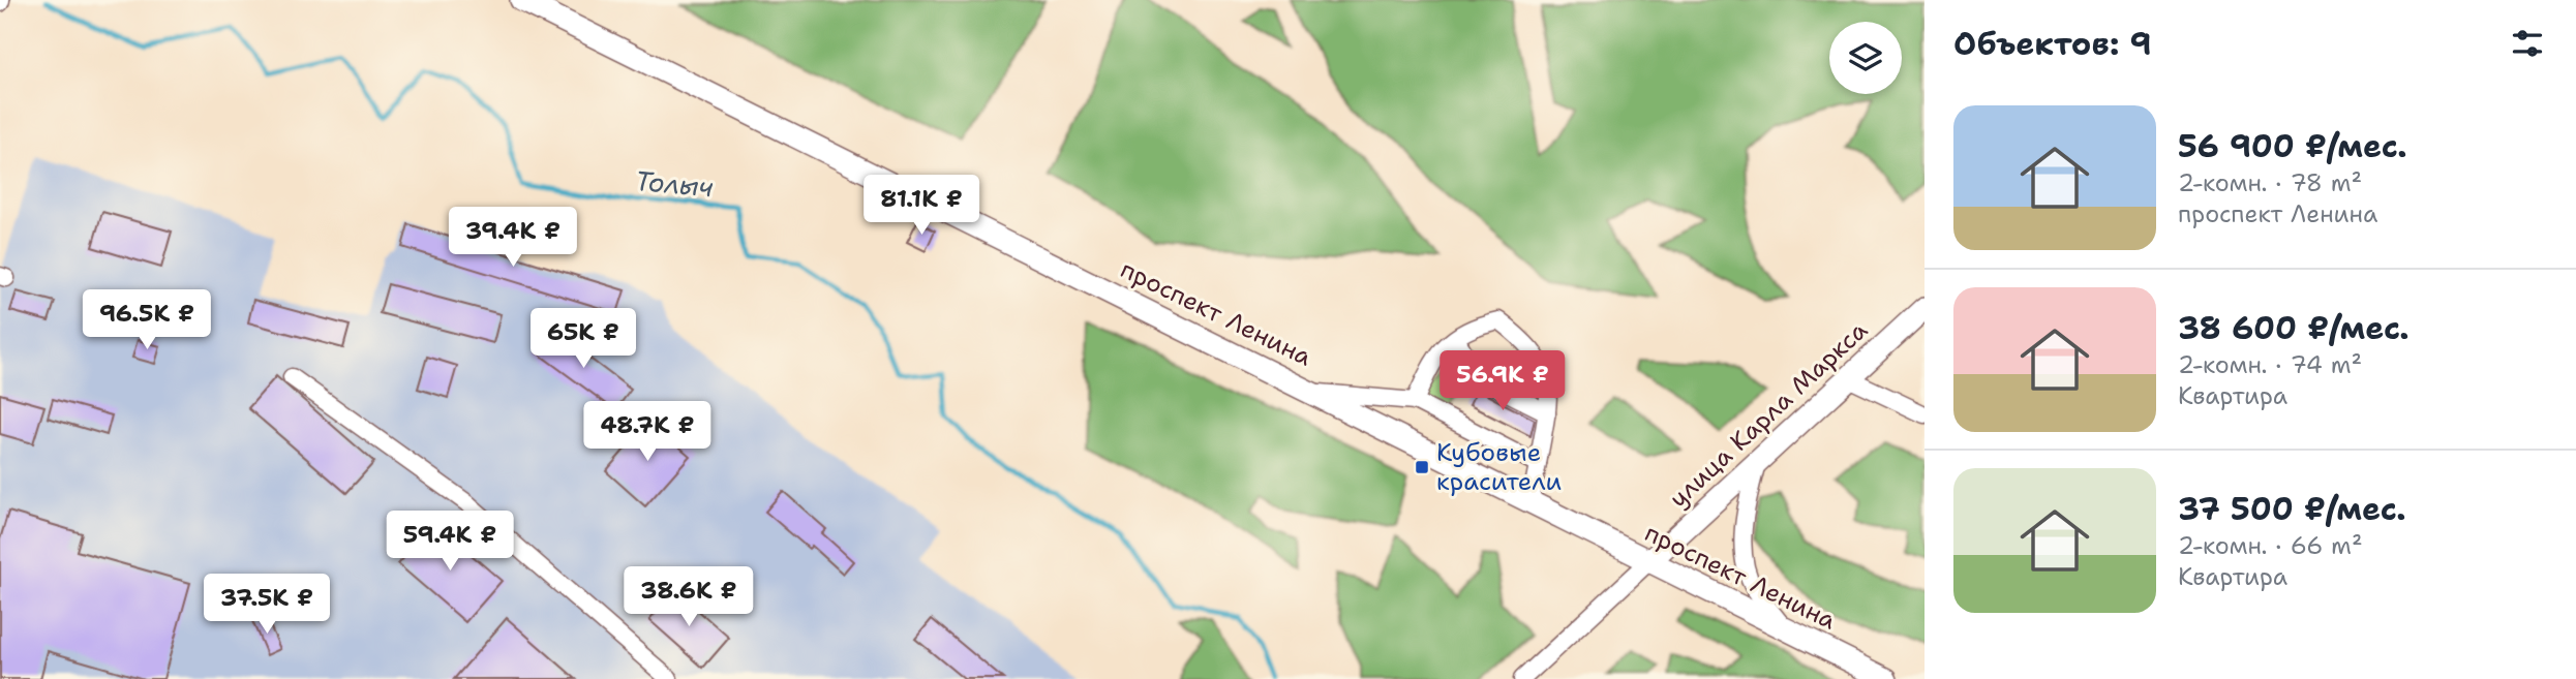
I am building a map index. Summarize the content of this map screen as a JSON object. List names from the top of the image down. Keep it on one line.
{"streets":{"main road":["проспект Ленина","улица Карла Маркса"]},"crossings":[["проспект Ленина","улица Карла Маркса"]],"water":["Толыч"],"places":{"transit":["Кубовые красители"]},"page":{"heading":"Объектов: 9","list":[{"name":"56 900 ₽/мес.","note":"2-комн. · 78 m² · проспект Ленина"},{"name":"38 600 ₽/мес.","note":"2-комн. · 74 m² · Квартира"},{"name":"37 500 ₽/мес.","note":"2-комн. · 66 m² · Квартира"}],"price":["81.1K ₽","39.4K ₽","96.5K ₽","65K ₽","56.9K ₽","48.7K ₽","59.4K ₽","38.6K ₽","37.5K ₽"]}}
